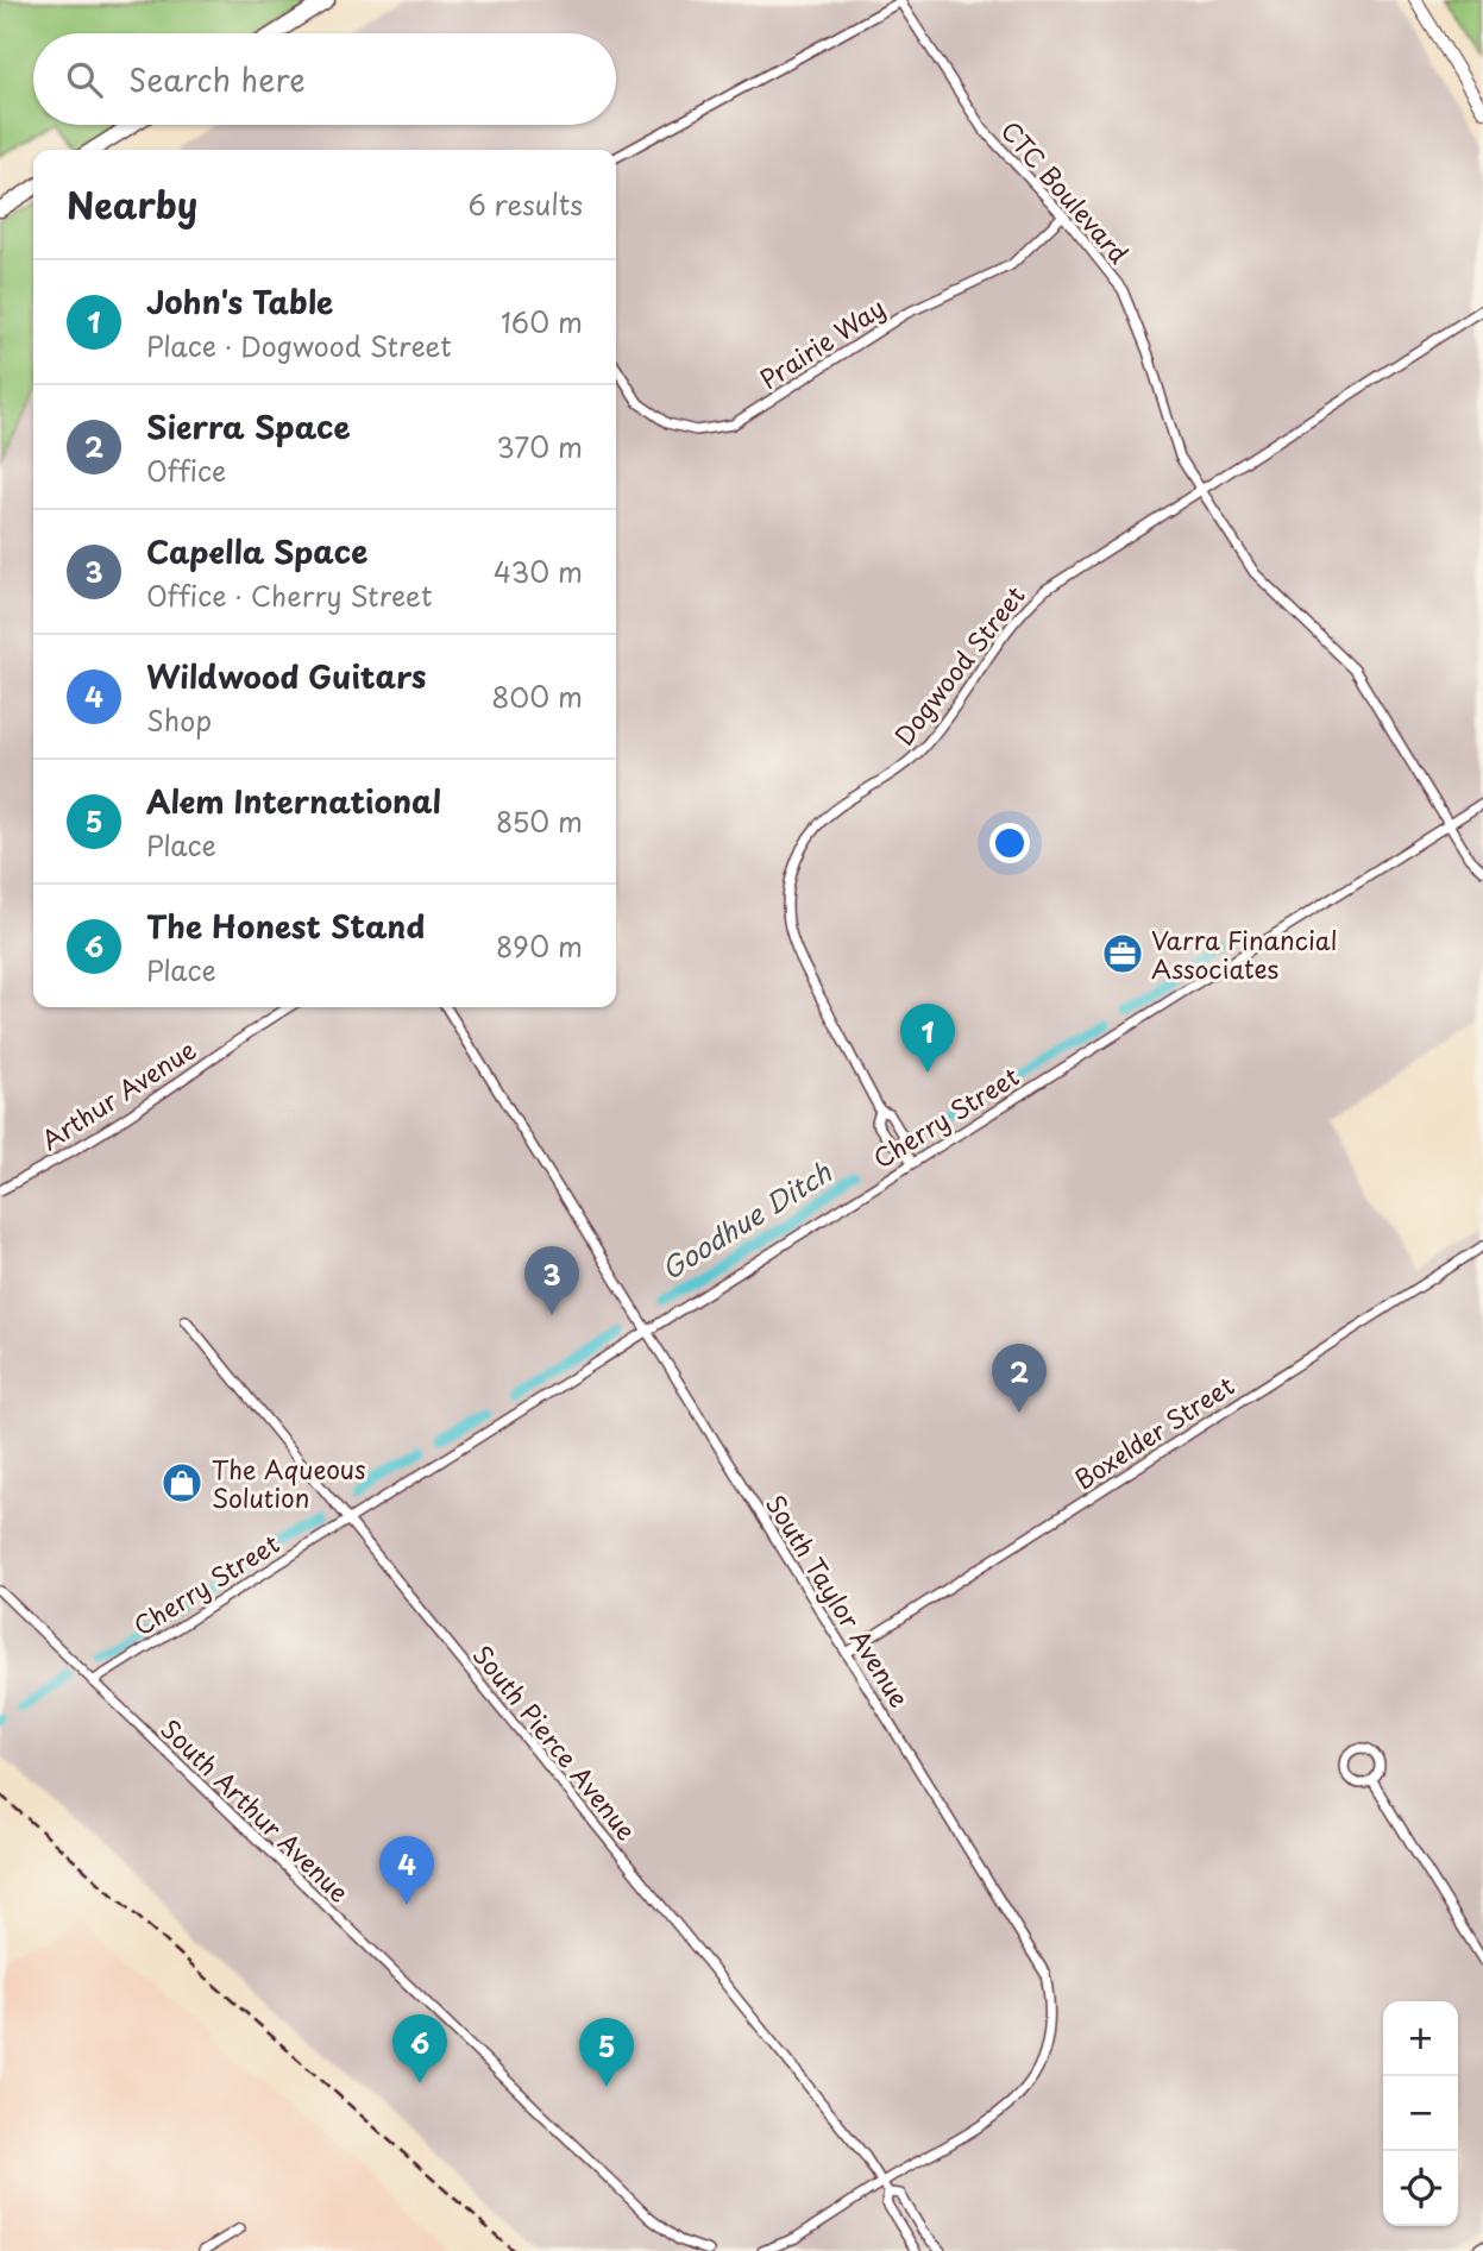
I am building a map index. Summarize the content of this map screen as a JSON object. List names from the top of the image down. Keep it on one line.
{"streets":{"street":["CTC Boulevard","Prairie Way","Dogwood Street","Arthur Avenue","Cherry Street","Boxelder Street","South Taylor Avenue","South Pierce Avenue","South Arthur Avenue"]},"crossings":[["CTC Boulevard","Prairie Way"],["CTC Boulevard","Dogwood Street"],["CTC Boulevard","Cherry Street"],["Dogwood Street","Cherry Street"],["Cherry Street","South Taylor Avenue"],["Cherry Street","South Pierce Avenue"],["Cherry Street","South Arthur Avenue"],["Boxelder Street","South Taylor Avenue"],["South Taylor Avenue","South Pierce Avenue"]],"water":["Goodhue Ditch"],"places":{"office":["Varra Financial Associates"],"shop":["The Aqueous Solution"]},"page":{"search":"Search here","heading":["Nearby","6 results"],"list":[{"mark":"1","name":"John's Table","note":"Place · Dogwood Street","value":"160 m"},{"mark":"2","name":"Sierra Space","note":"Office","value":"370 m"},{"mark":"3","name":"Capella Space","note":"Office · Cherry Street","value":"430 m"},{"mark":"4","name":"Wildwood Guitars","note":"Shop","value":"800 m"},{"mark":"5","name":"Alem International","note":"Place","value":"850 m"},{"mark":"6","name":"The Honest Stand","note":"Place","value":"890 m"}],"pins":["1","3","2","4","6","5"],"map_buttons":["+","−"]}}
